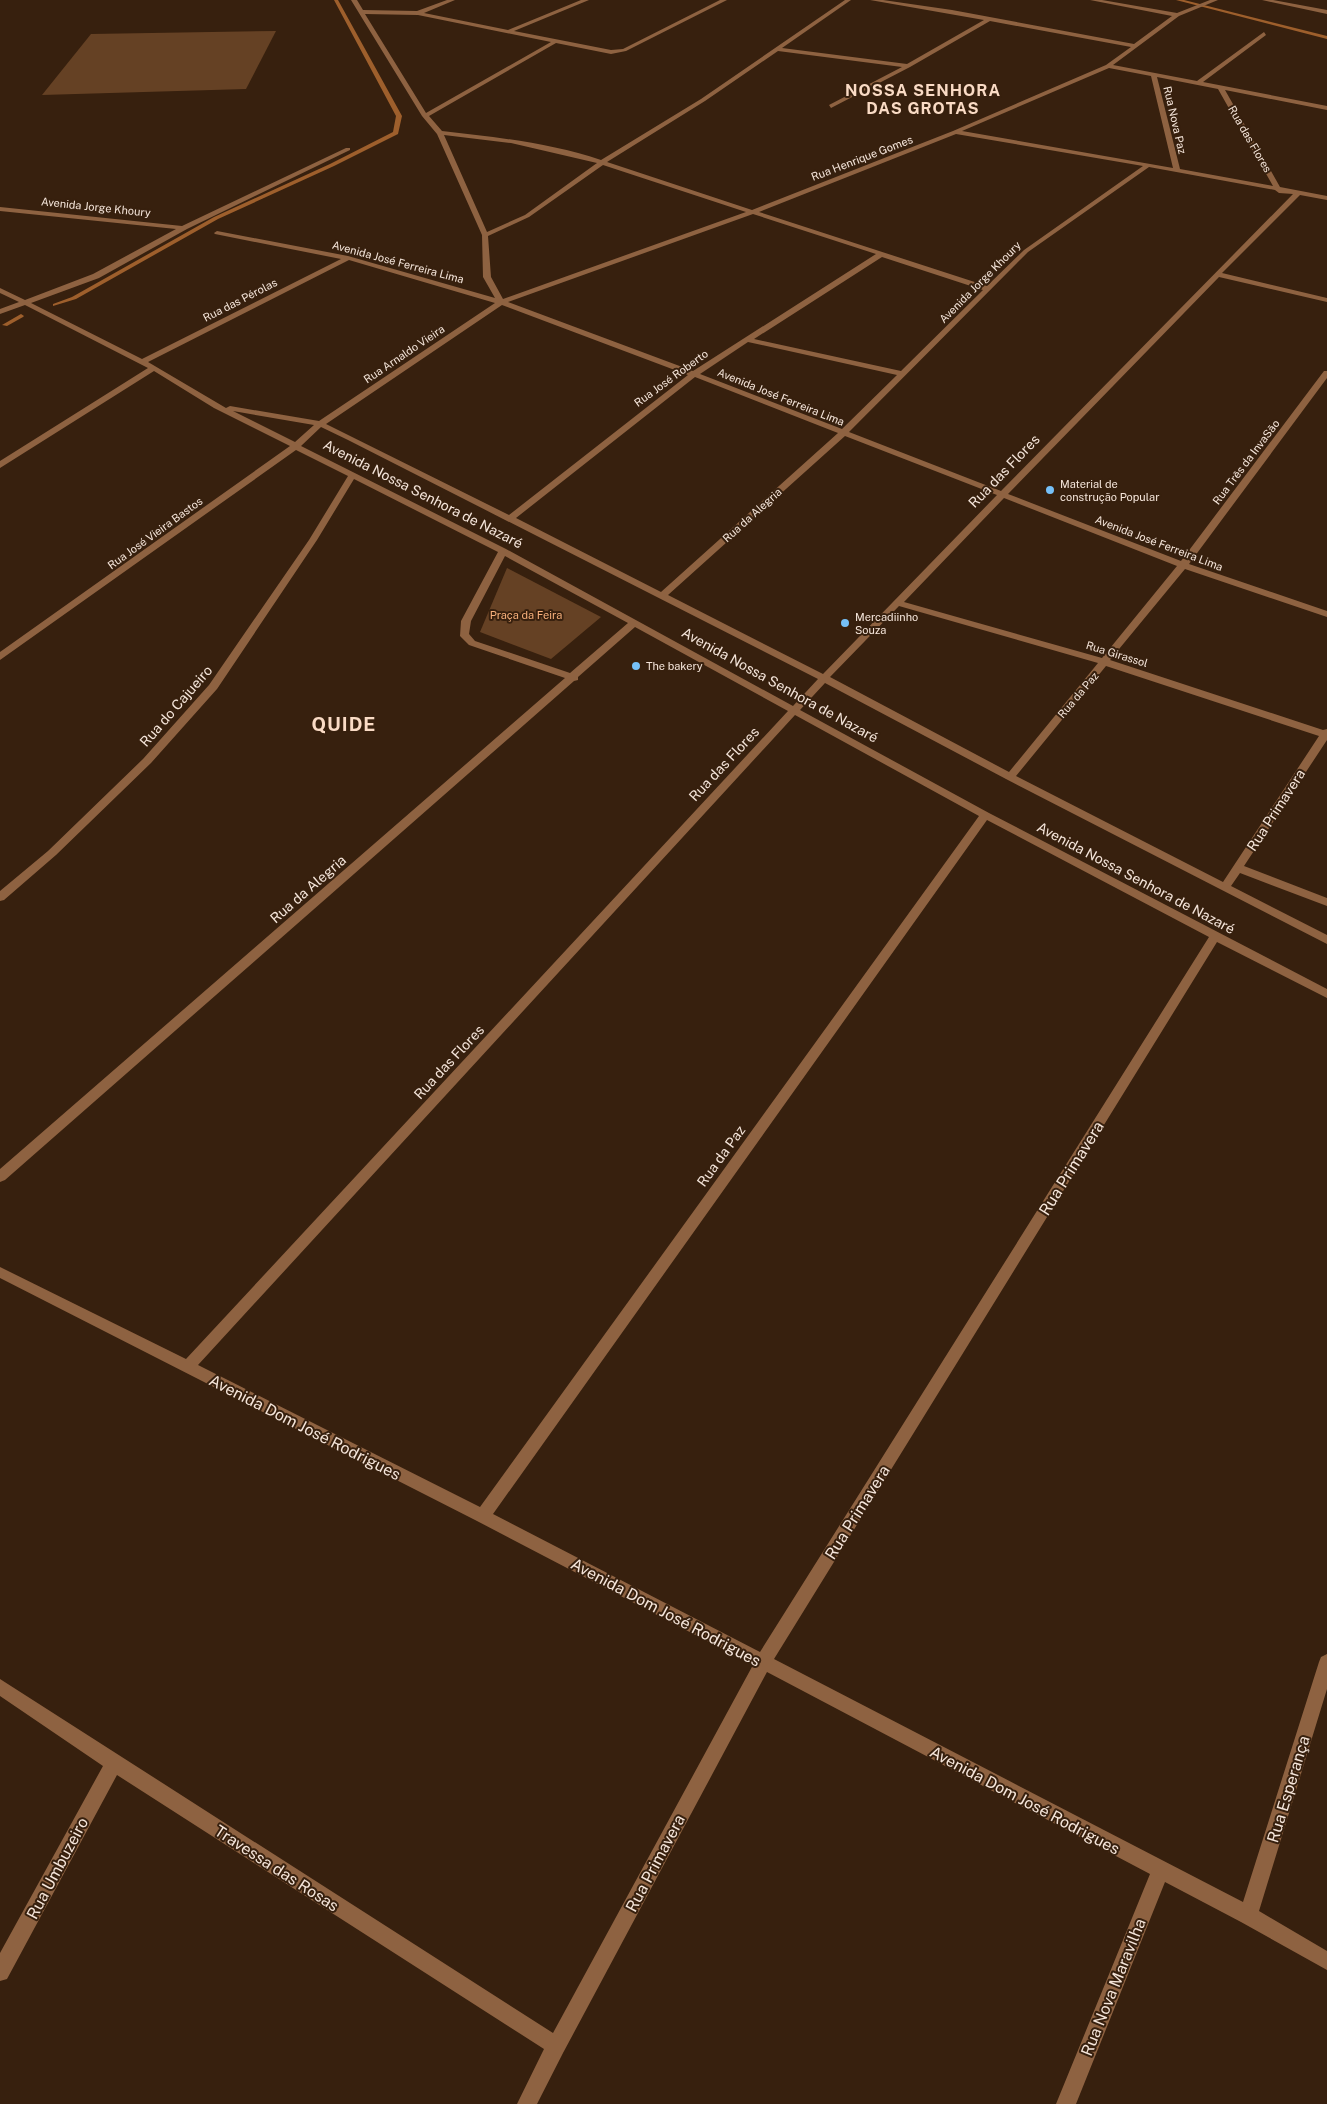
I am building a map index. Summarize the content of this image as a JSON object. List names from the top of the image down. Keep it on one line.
{"streets":{"street":["Rua Nova Paz","Rua das Flores","Rua Henrique Gomes","Avenida Jorge Khoury","Avenida José Ferreira Lima","Rua das Pérolas","Rua Arnaldo Vieira","Rua José Roberto","Rua Três da InvaSão","Avenida Nossa Senhora de Nazaré","Rua da Alegria","Rua José Vieira Bastos","Rua Girassol","Rua da Paz","Rua do Cajueiro","Rua Primavera","Avenida Dom José Rodrigues","Rua Esperança","Rua Umbuzeiro","Travessa das Rosas","Rua Nova Maravilha"]},"crossings":[["Rua das Flores","Avenida José Ferreira Lima"],["Rua das Flores","Avenida Nossa Senhora de Nazaré"],["Rua das Flores","Rua Girassol"],["Rua das Flores","Avenida Dom José Rodrigues"],["Rua Henrique Gomes","Avenida José Ferreira Lima"],["Rua Henrique Gomes","Rua Arnaldo Vieira"],["Avenida Jorge Khoury","Avenida José Ferreira Lima"],["Avenida Jorge Khoury","Rua da Alegria"],["Avenida José Ferreira Lima","Rua das Pérolas"],["Avenida José Ferreira Lima","Rua Arnaldo Vieira"],["Avenida José Ferreira Lima","Rua José Roberto"],["Avenida José Ferreira Lima","Rua Três da InvaSão"],["Avenida José Ferreira Lima","Rua da Alegria"],["Avenida José Ferreira Lima","Rua da Paz"],["Rua das Pérolas","Avenida Nossa Senhora de Nazaré"],["Rua Arnaldo Vieira","Avenida Nossa Senhora de Nazaré"],["Rua Arnaldo Vieira","Rua José Vieira Bastos"],["Rua José Roberto","Avenida Nossa Senhora de Nazaré"],["Rua Três da InvaSão","Rua da Paz"],["Avenida Nossa Senhora de Nazaré","Rua da Alegria"],["Avenida Nossa Senhora de Nazaré","Rua José Vieira Bastos"],["Avenida Nossa Senhora de Nazaré","Rua da Paz"],["Avenida Nossa Senhora de Nazaré","Rua do Cajueiro"],["Avenida Nossa Senhora de Nazaré","Rua Primavera"],["Rua Girassol","Rua da Paz"],["Rua Girassol","Rua Primavera"],["Rua da Paz","Avenida Dom José Rodrigues"],["Rua Primavera","Avenida Dom José Rodrigues"],["Rua Primavera","Travessa das Rosas"],["Avenida Dom José Rodrigues","Rua Esperança"],["Avenida Dom José Rodrigues","Rua Nova Maravilha"],["Rua Umbuzeiro","Travessa das Rosas"]],"districts":["NOSSA SENHORA DAS GROTAS","QUIDE"],"parks":["Praça da Feira"],"places":["Material de construção Popular","Mercadiinho Souza","The bakery"]}
